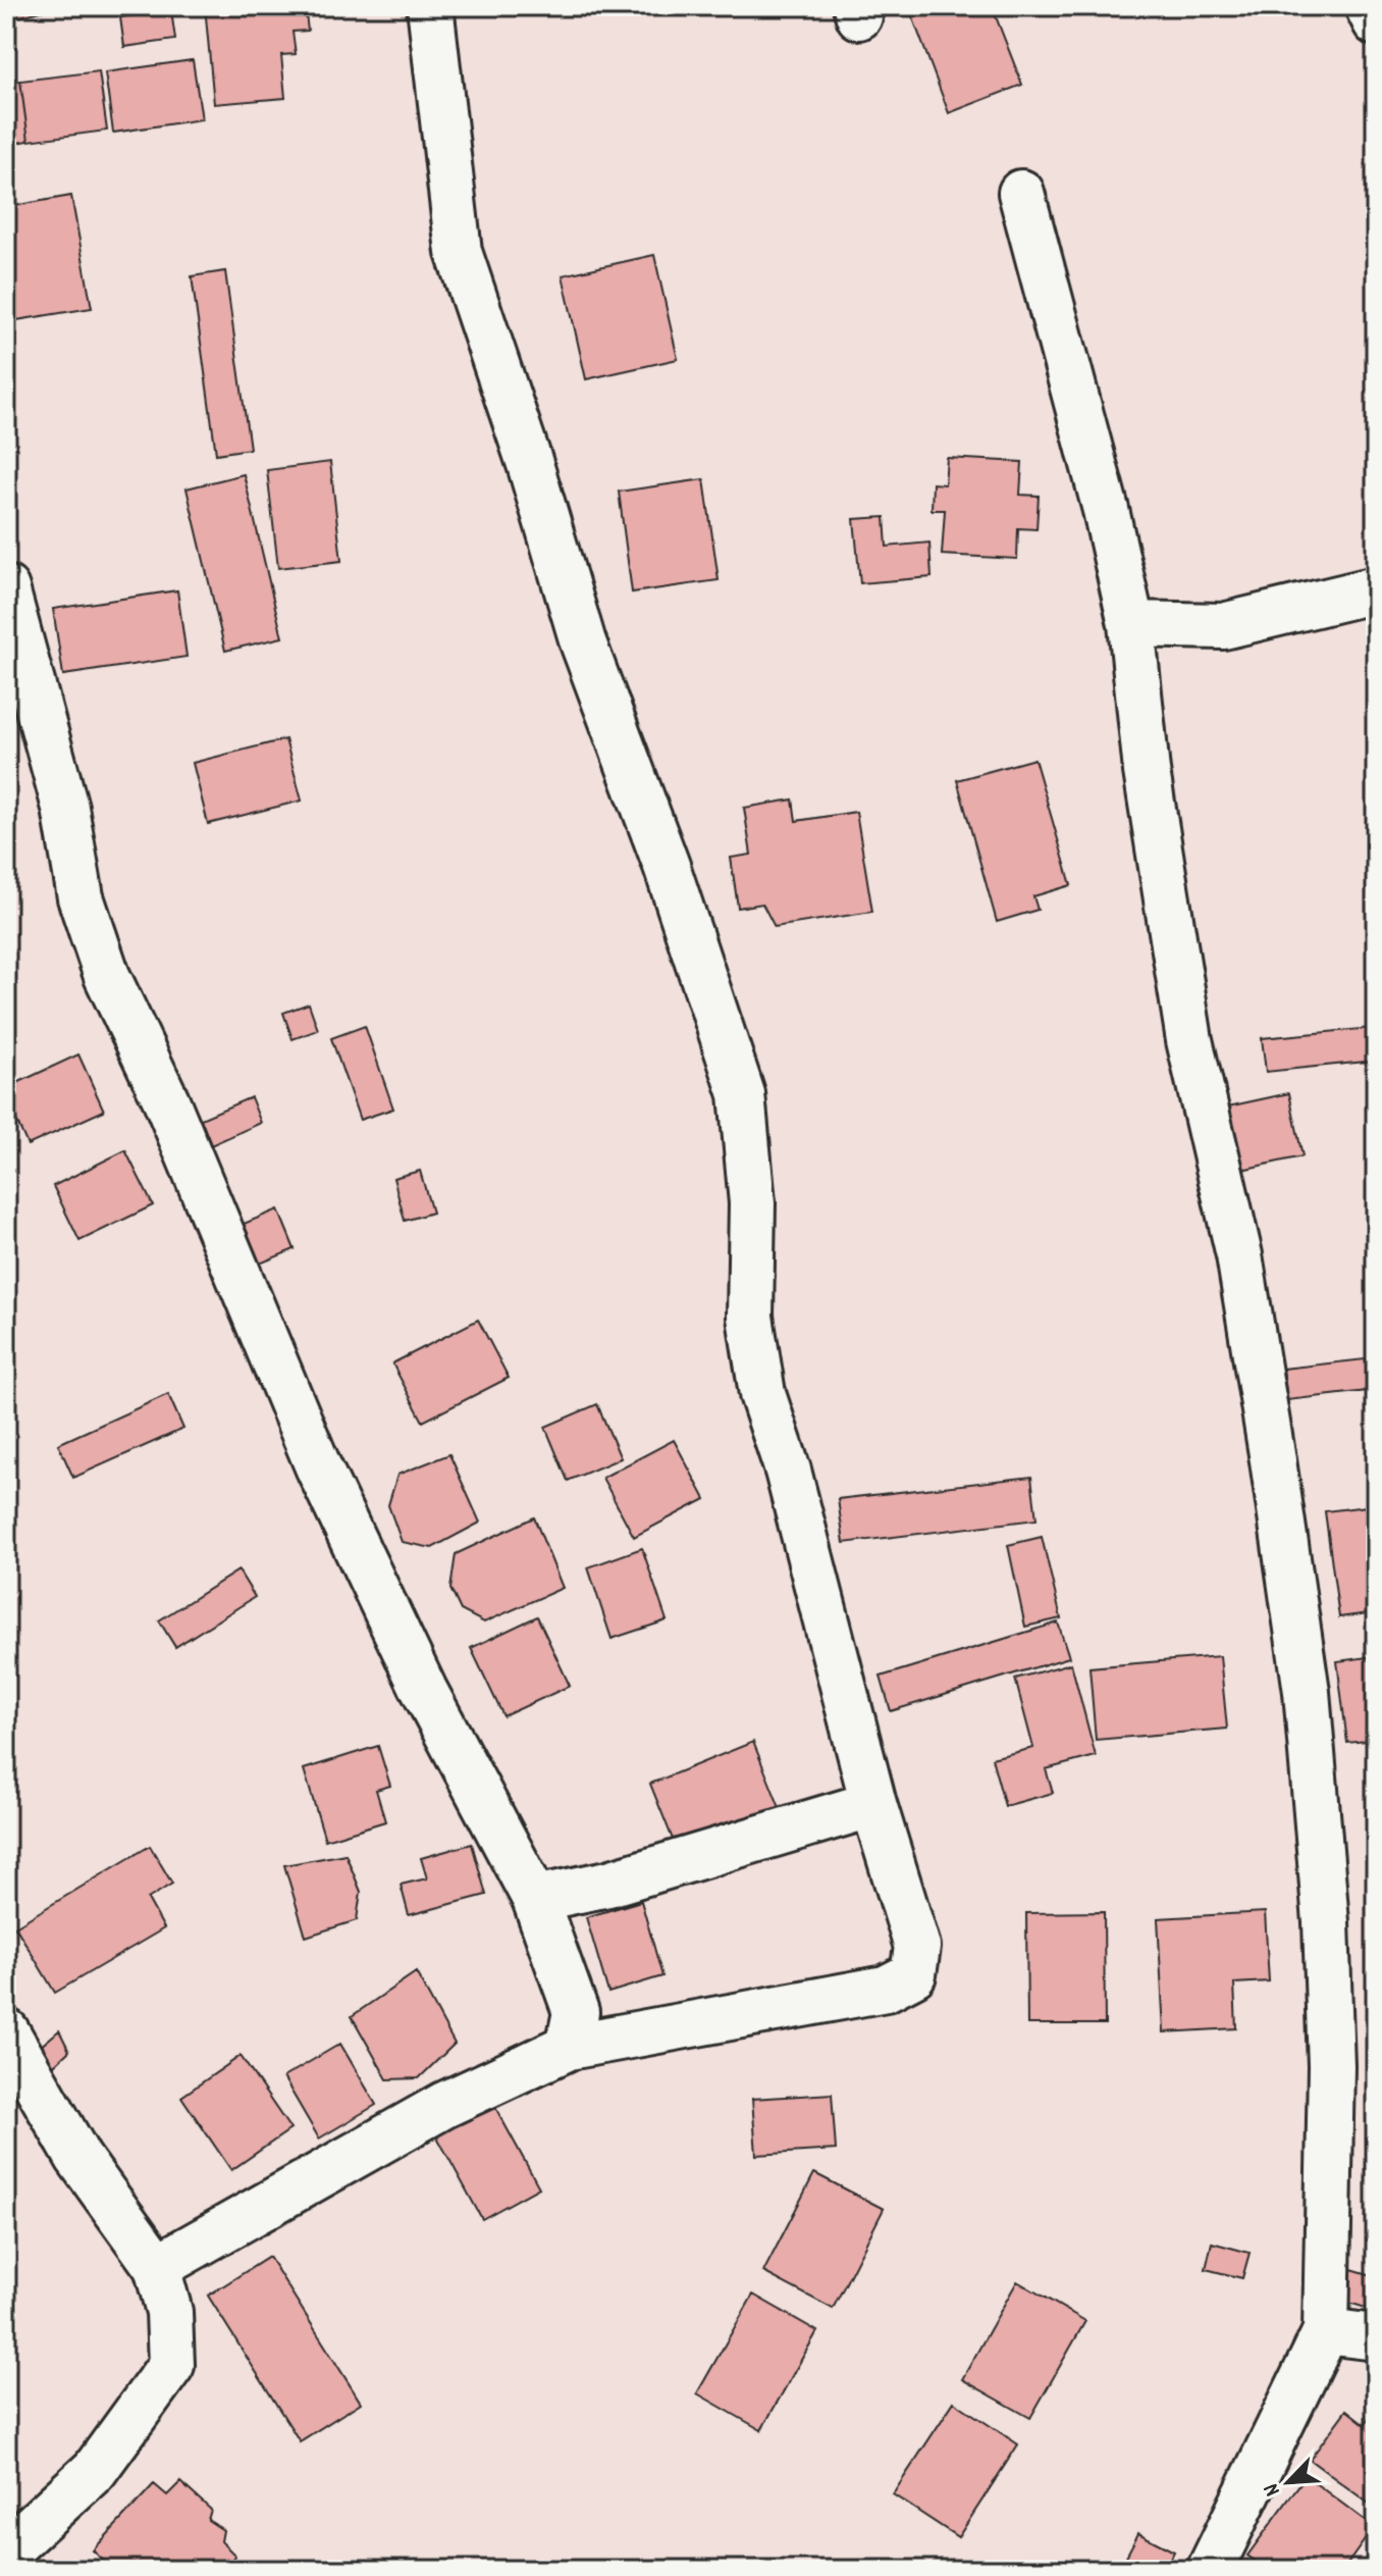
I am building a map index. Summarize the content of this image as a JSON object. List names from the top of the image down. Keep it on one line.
{"north":"bottom left"}
